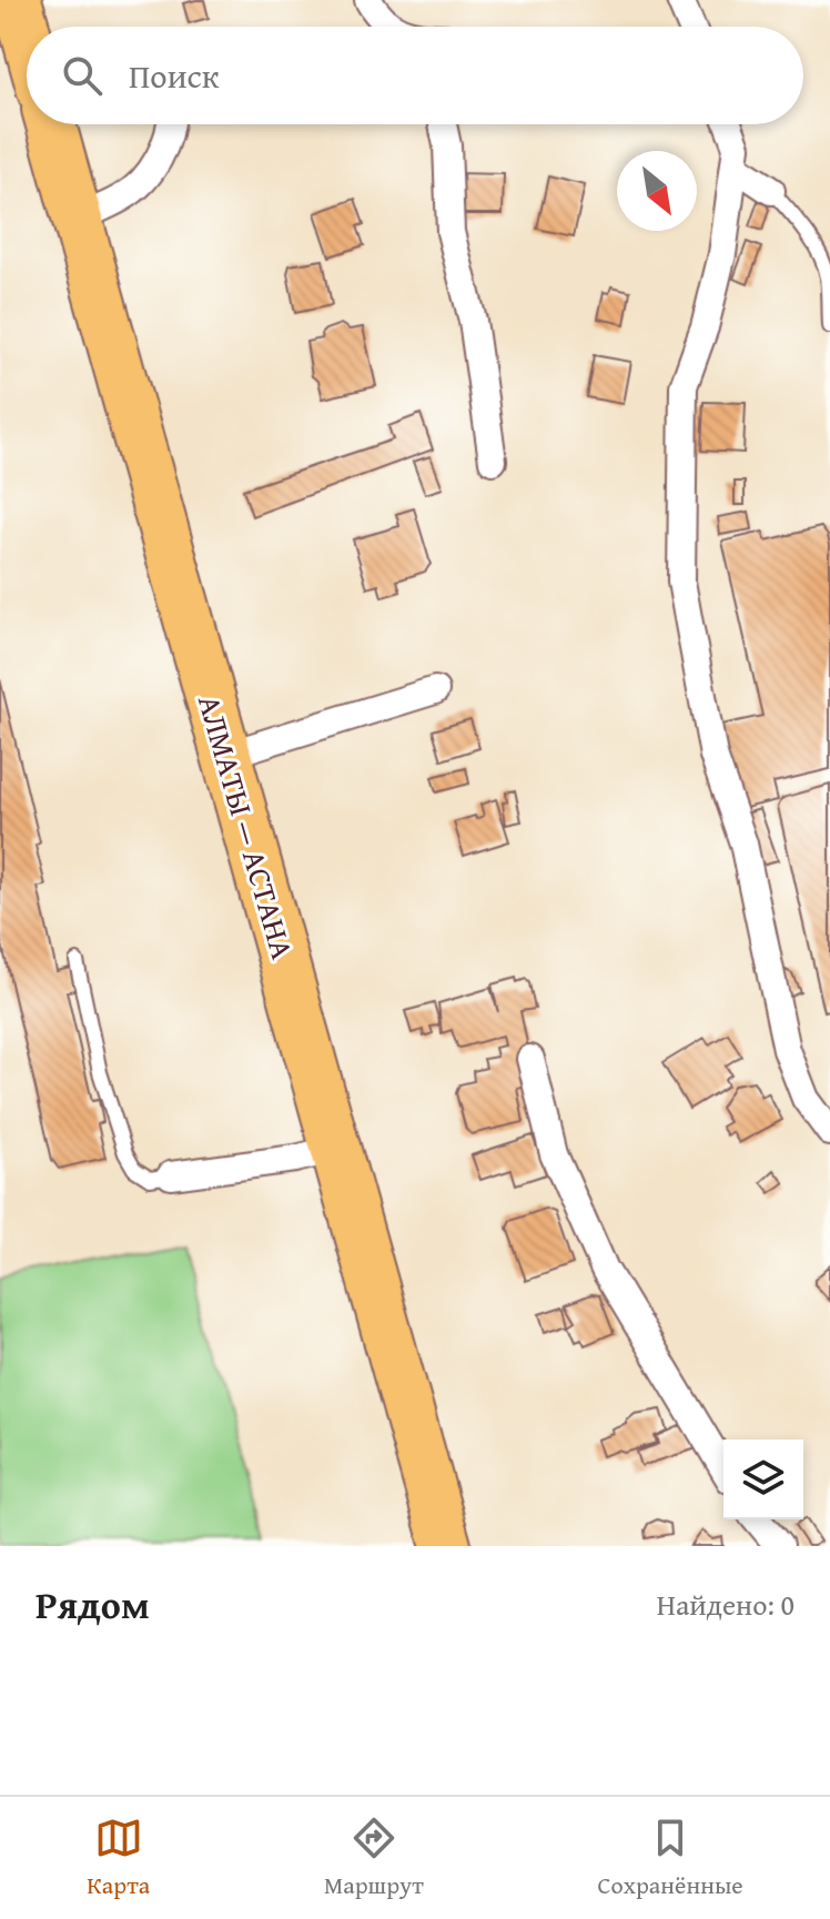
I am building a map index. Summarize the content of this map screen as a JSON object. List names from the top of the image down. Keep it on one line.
{"streets":{"highway":["АЛМАТЫ — АСТАНА"]},"north":"bottom right","page":{"search":"Поиск","heading":["Рядом","Найдено: 0"],"nav":["Карта","Маршрут","Сохранённые"]}}
